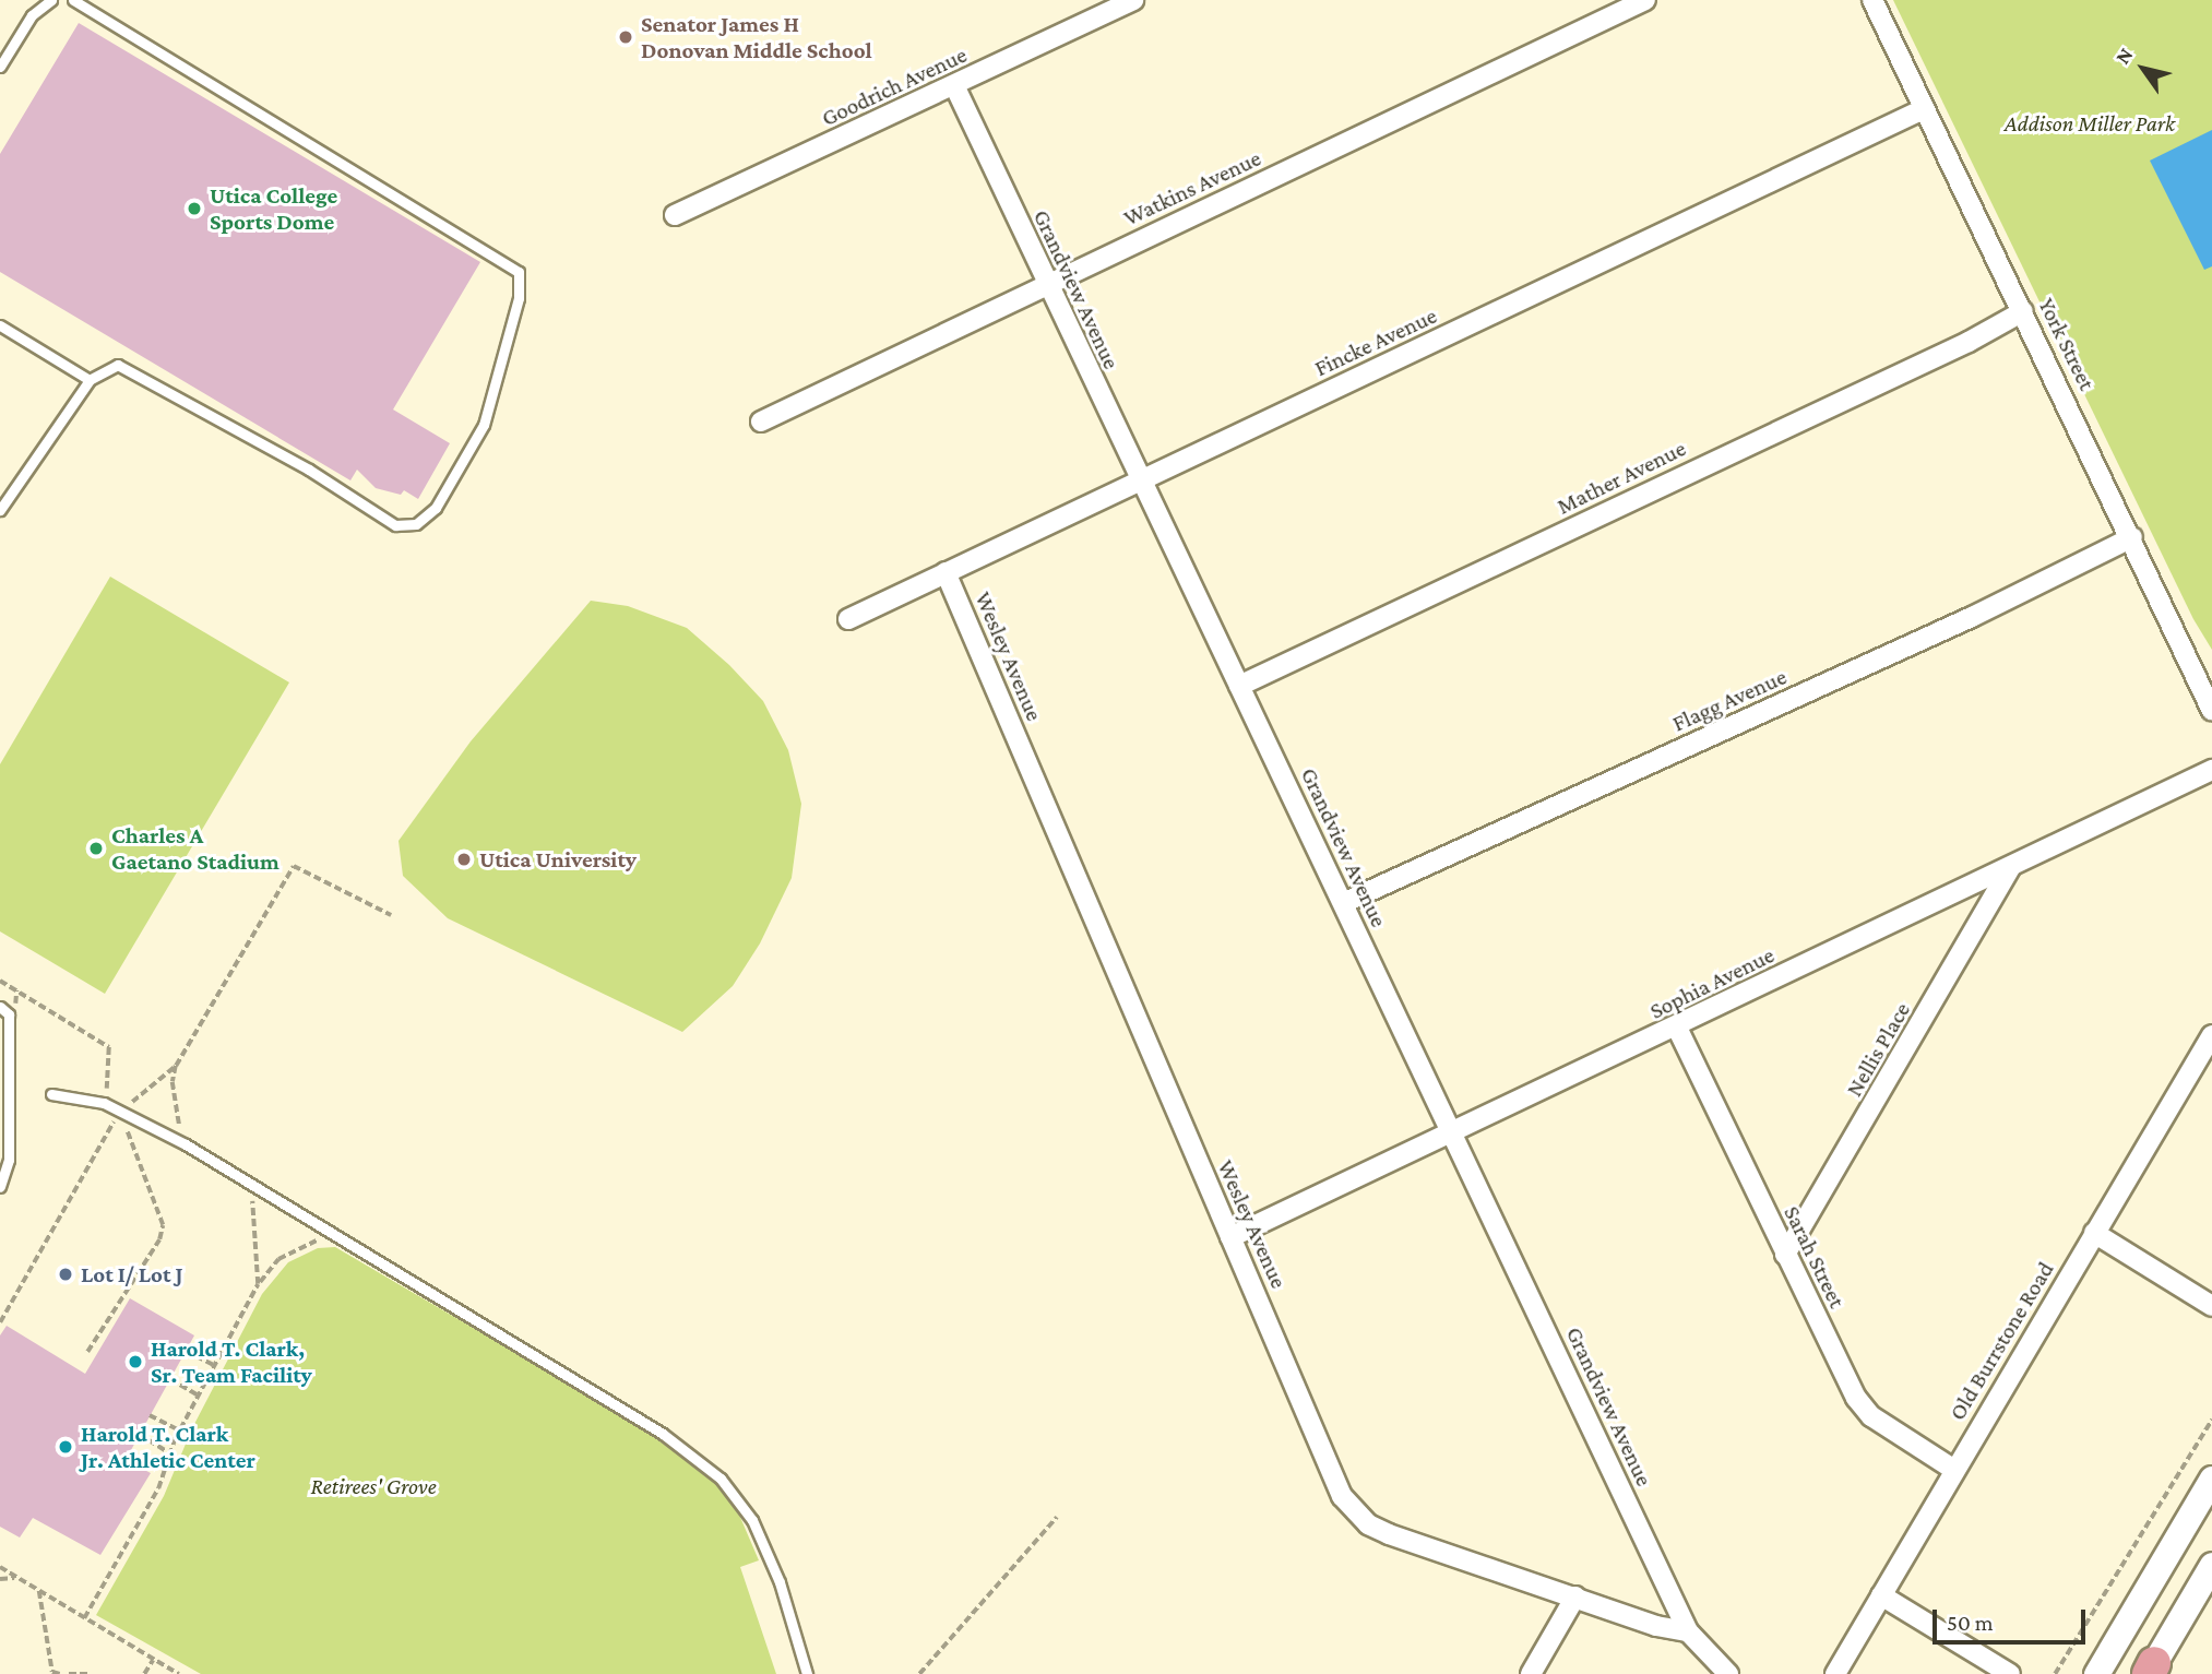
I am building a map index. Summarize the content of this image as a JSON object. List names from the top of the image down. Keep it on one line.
{"streets":{"street":["Goodrich Avenue","Watkins Avenue","Grandview Avenue","Fincke Avenue","York Street","Mather Avenue","Wesley Avenue","Flagg Avenue","Sophia Avenue","Nellis Place","Sarah Street","Old Burrstone Road"]},"crossings":[["Goodrich Avenue","Grandview Avenue"],["Watkins Avenue","Grandview Avenue"],["Grandview Avenue","Fincke Avenue"],["Grandview Avenue","Mather Avenue"],["Grandview Avenue","Wesley Avenue"],["Grandview Avenue","Flagg Avenue"],["Grandview Avenue","Sophia Avenue"],["Fincke Avenue","York Street"],["Fincke Avenue","Wesley Avenue"],["York Street","Mather Avenue"],["York Street","Flagg Avenue"],["Wesley Avenue","Sophia Avenue"],["Sophia Avenue","Nellis Place"],["Sophia Avenue","Sarah Street"],["Nellis Place","Sarah Street"],["Sarah Street","Old Burrstone Road"]],"parks":["Addison Miller Park","Retirees' Grove"],"places":["Senator James H Donovan Middle School","Utica College Sports Dome","Charles A Gaetano Stadium","Utica University","Lot I/ Lot J","Harold T. Clark, Sr. Team Facility","Harold T. Clark Jr. Athletic Center"],"scale_bar":"50 m","north":"top left"}
